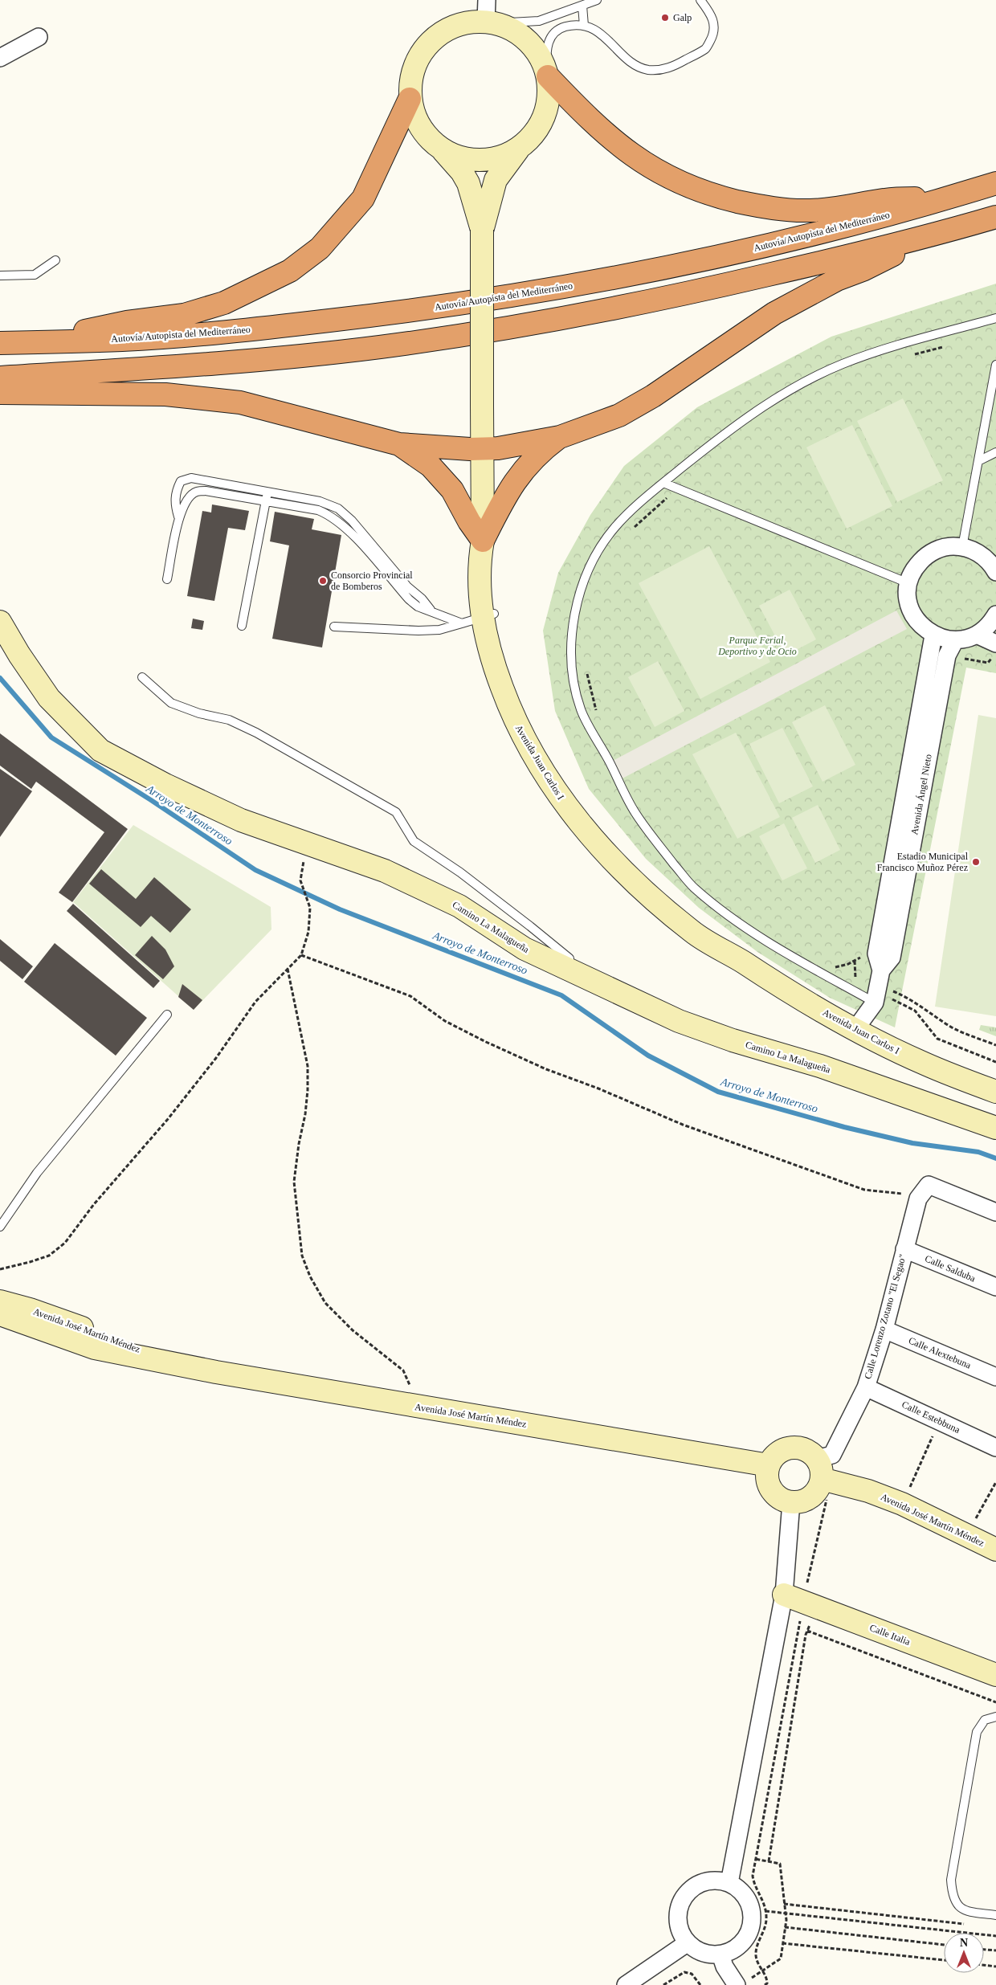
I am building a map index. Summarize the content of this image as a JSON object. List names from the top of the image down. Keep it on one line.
{"streets":{"highway":["Autovía/Autopista del Mediterráneo"],"street":["Avenida Juan Carlos I","Avenida Ángel Nieto","Camino La Malagueña","Calle Salduba","Calle Lorenzo Zotano \"El Segao\"","Avenida José Martín Méndez","Calle Alextebuna","Calle Estebbuna","Calle Italia"]},"crossings":[["Avenida Juan Carlos I","Avenida Ángel Nieto"],["Calle Salduba","Calle Lorenzo Zotano \"El Segao\""],["Calle Lorenzo Zotano \"El Segao\"","Avenida José Martín Méndez"],["Calle Lorenzo Zotano \"El Segao\"","Calle Alextebuna"],["Calle Lorenzo Zotano \"El Segao\"","Calle Estebbuna"]],"water":["Arroyo de Monterroso"],"parks":["Parque Ferial, Deportivo y de Ocio"],"places":["Galp","Consorcio Provincial de Bomberos","Estadio Municipal Francisco Muñoz Pérez"],"north":"top"}
